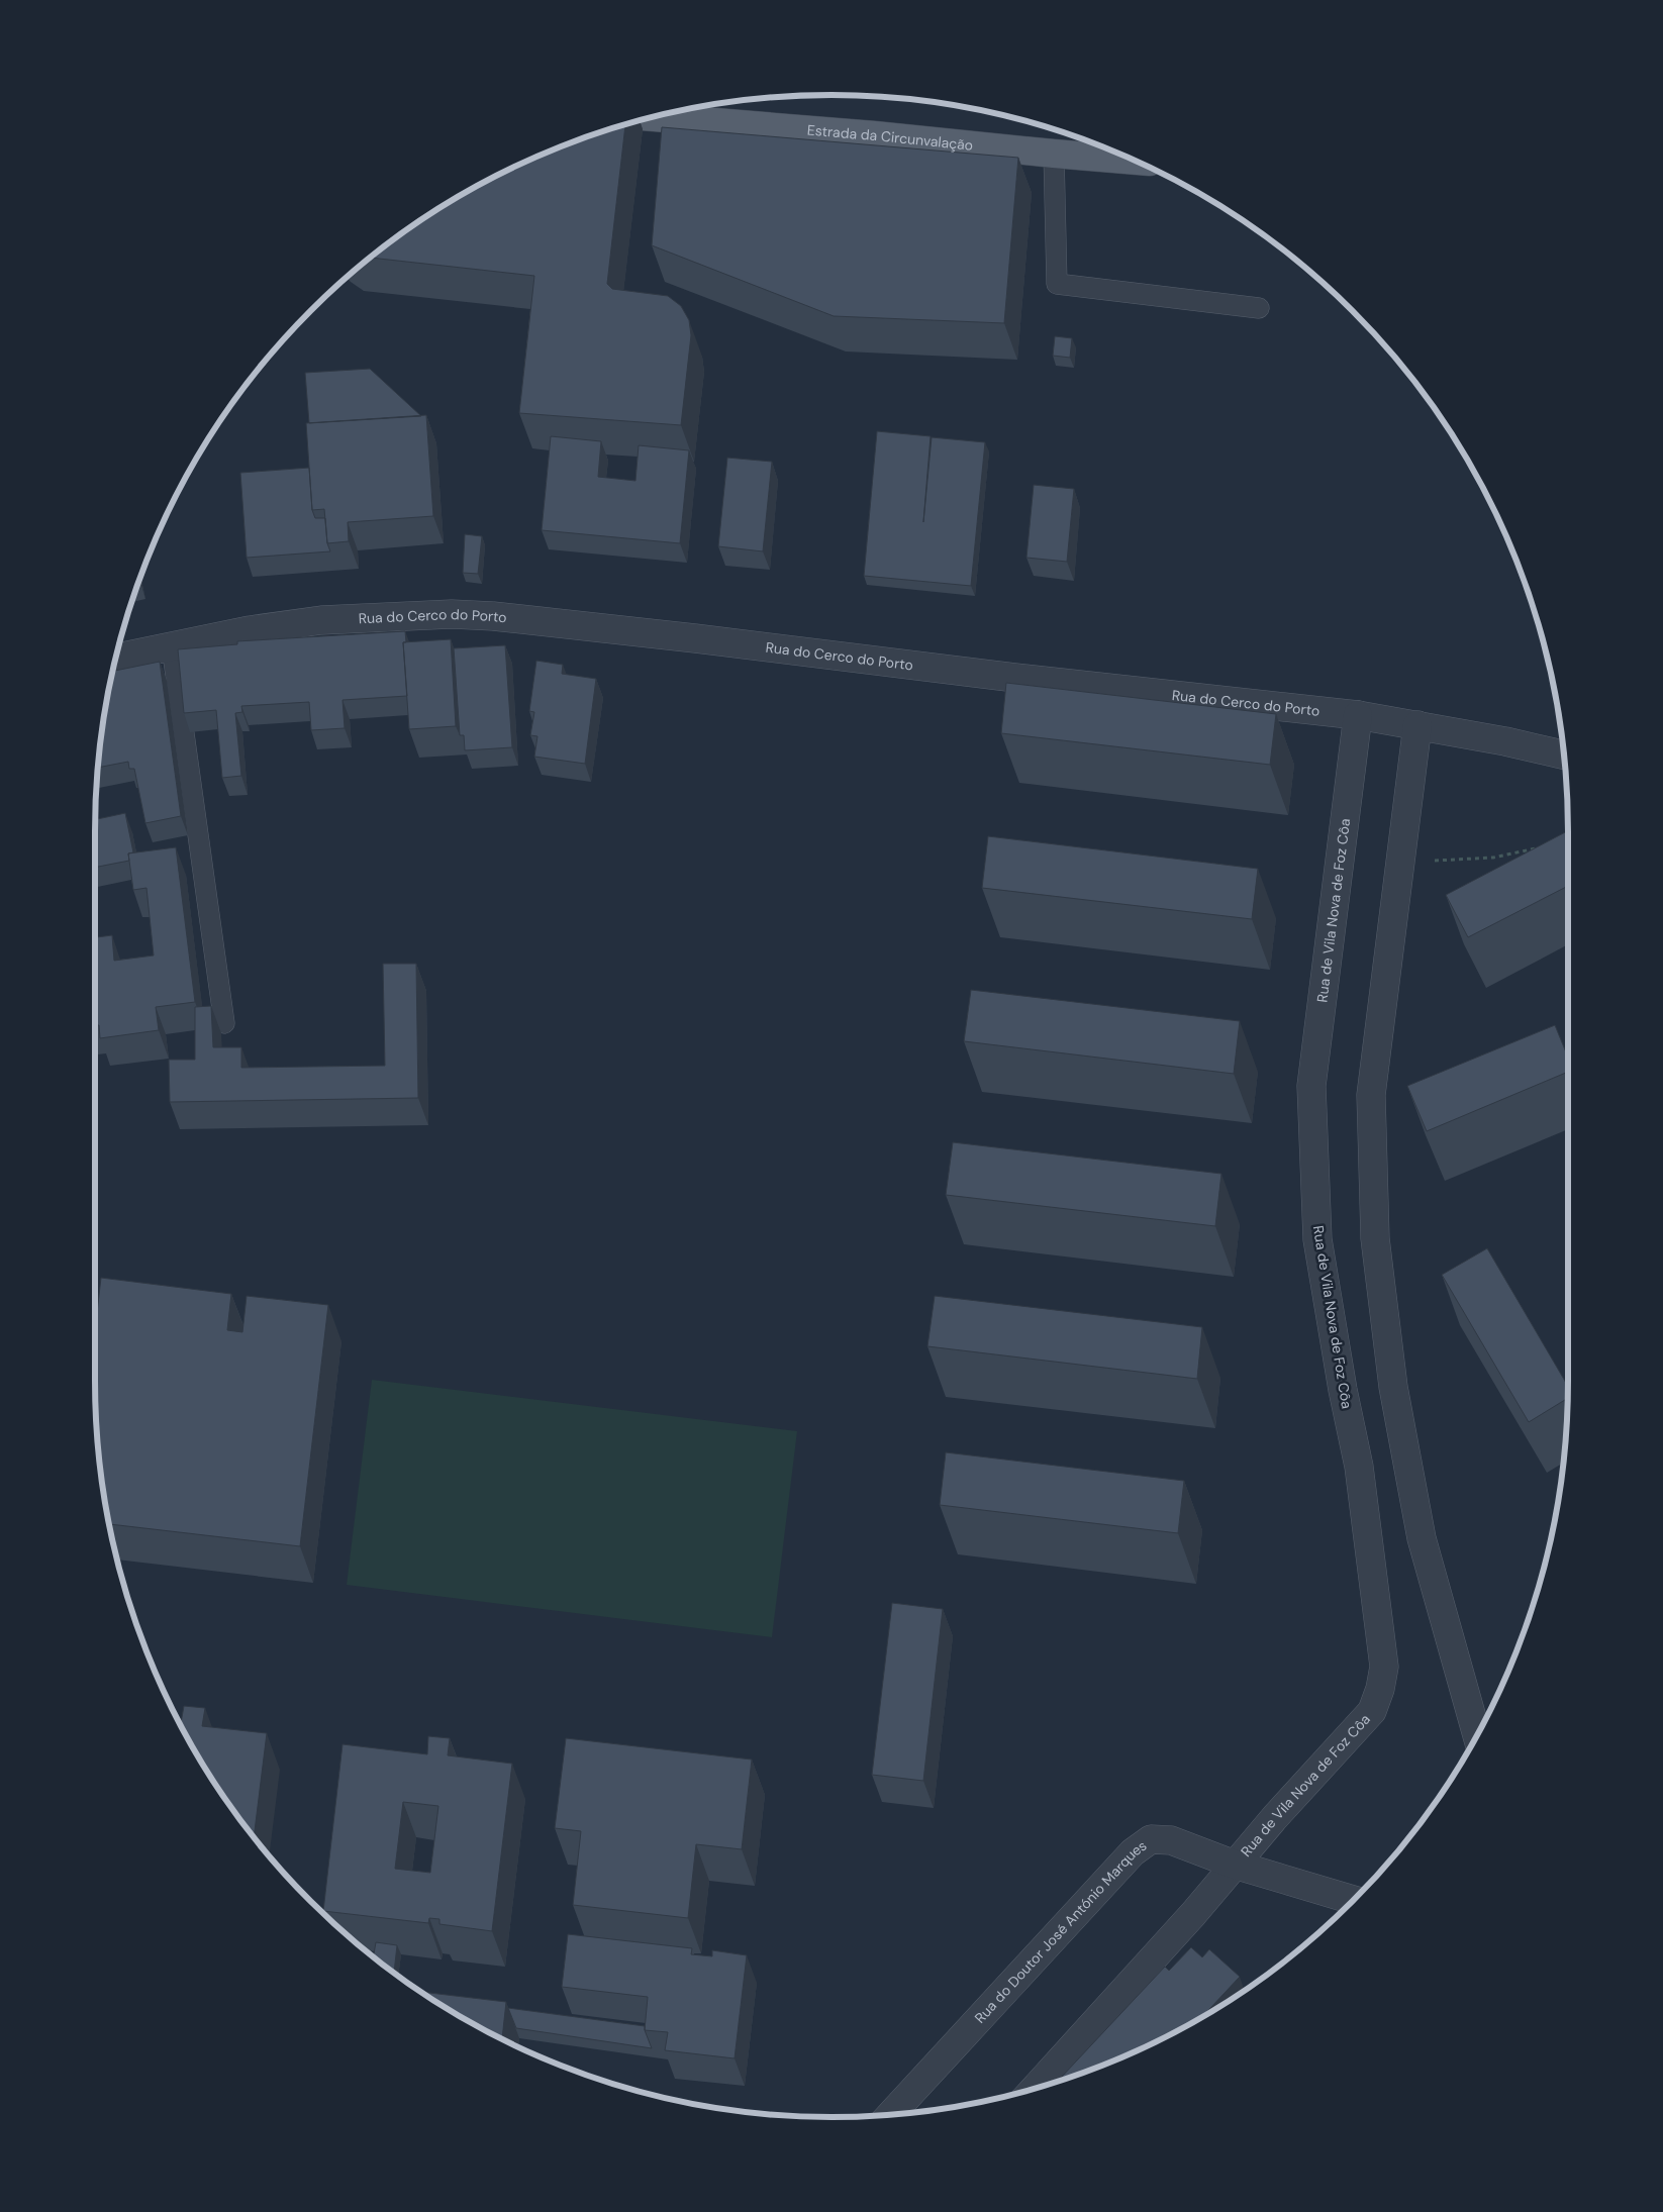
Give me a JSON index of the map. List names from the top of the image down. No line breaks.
{"streets":{"main road":["Estrada da Circunvalação"],"street":["Rua do Cerco do Porto","Rua de Vila Nova de Foz Côa","Rua do Doutor José António Marques"]},"crossings":[["Rua do Cerco do Porto","Rua de Vila Nova de Foz Côa"],["Rua de Vila Nova de Foz Côa","Rua do Doutor José António Marques"]]}
